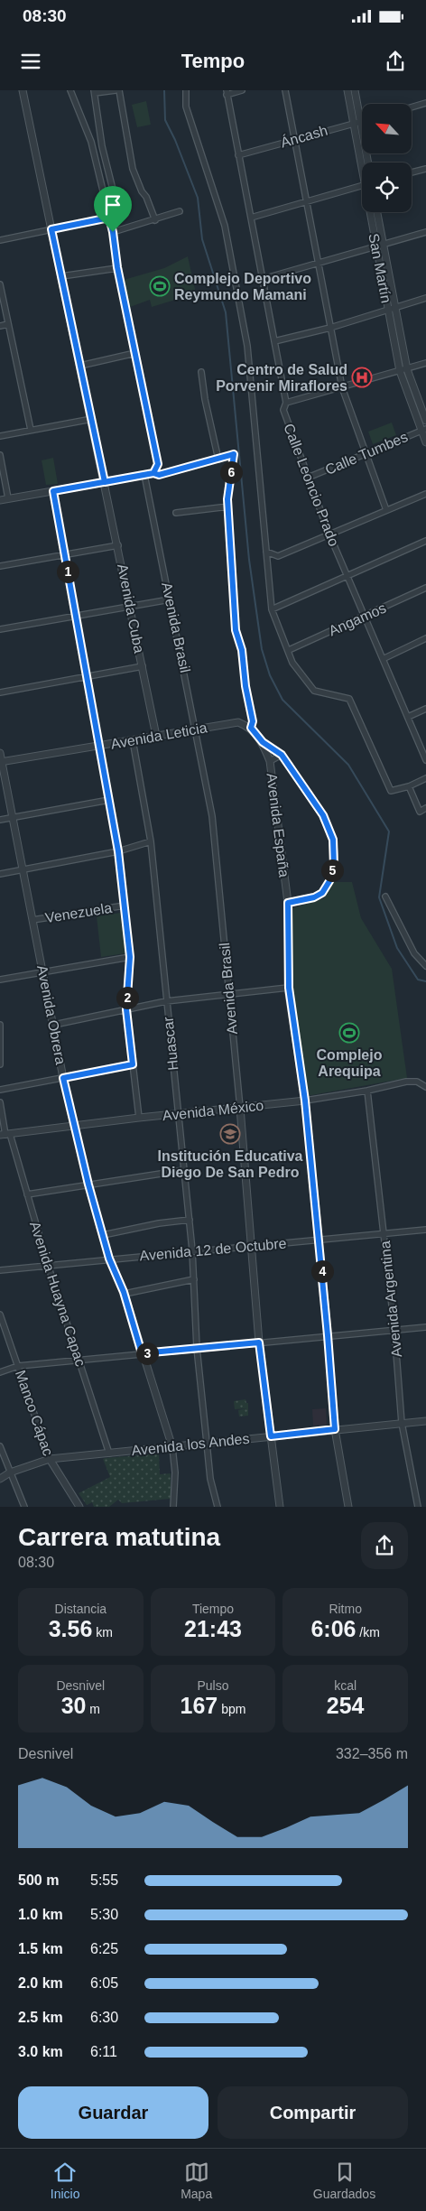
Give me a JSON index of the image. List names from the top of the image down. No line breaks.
{"streets":{"street":["Áncash","San Martín","Calle Tumbes","Calle Leoncio Prado","Avenida Cuba","Angamos","Avenida Brasil","Avenida Leticia","Avenida España","Venezuela","Avenida Obrera","Huascar","Avenida México","Avenida 12 de Octubre","Avenida Huayna Capac","Avenida Argentina","Manco Cápac","Avenida los Andes"]},"crossings":[["Áncash","San Martín"],["Áncash","Calle Leoncio Prado"],["San Martín","Calle Tumbes"],["Calle Tumbes","Calle Leoncio Prado"],["Calle Leoncio Prado","Angamos"],["Avenida Cuba","Avenida Leticia"],["Avenida Brasil","Avenida Leticia"],["Avenida Brasil","Avenida México"],["Avenida Brasil","Avenida 12 de Octubre"],["Avenida Brasil","Avenida los Andes"],["Avenida Leticia","Avenida España"],["Avenida Leticia","Avenida Obrera"],["Avenida Leticia","Huascar"],["Avenida España","Avenida México"],["Avenida España","Avenida 12 de Octubre"],["Avenida España","Avenida los Andes"],["Venezuela","Avenida Obrera"],["Avenida Obrera","Avenida México"],["Avenida Obrera","Avenida 12 de Octubre"],["Avenida Obrera","Avenida los Andes"],["Huascar","Avenida México"],["Huascar","Avenida 12 de Octubre"],["Huascar","Avenida los Andes"],["Avenida México","Avenida Huayna Capac"],["Avenida México","Avenida Argentina"],["Avenida 12 de Octubre","Avenida Huayna Capac"],["Avenida 12 de Octubre","Avenida Argentina"],["Avenida Huayna Capac","Avenida los Andes"],["Avenida Argentina","Avenida los Andes"],["Manco Cápac","Avenida los Andes"]],"places":{"sports":["Complejo Deportivo Reymundo Mamani","Complejo Arequipa"],"hospital":["Centro de Salud Porvenir Miraflores"],"school or university":["Institución Educativa Diego De San Pedro"]},"north":"top left","page":{"status":"08:30","header":"Tempo","pins":["6","1","5","2","4","3"],"heading":["Carrera matutina","08:30"],"stats":[["Distancia","3.56 km"],["Tiempo","21:43"],["Ritmo","6:06 /km"],["Desnivel","30 m"],["Pulso","167 bpm"],["kcal","254"]],"chart":["Desnivel","332–356 m"],"list":[{"name":"500 m","note":"5:55"},{"name":"1.0 km","note":"5:30"},{"name":"1.5 km","note":"6:25"},{"name":"2.0 km","note":"6:05"},{"name":"2.5 km","note":"6:30"},{"name":"3.0 km","note":"6:11"}],"buttons":["Guardar","Compartir"],"tabs":["Inicio","Mapa","Guardados"]}}
